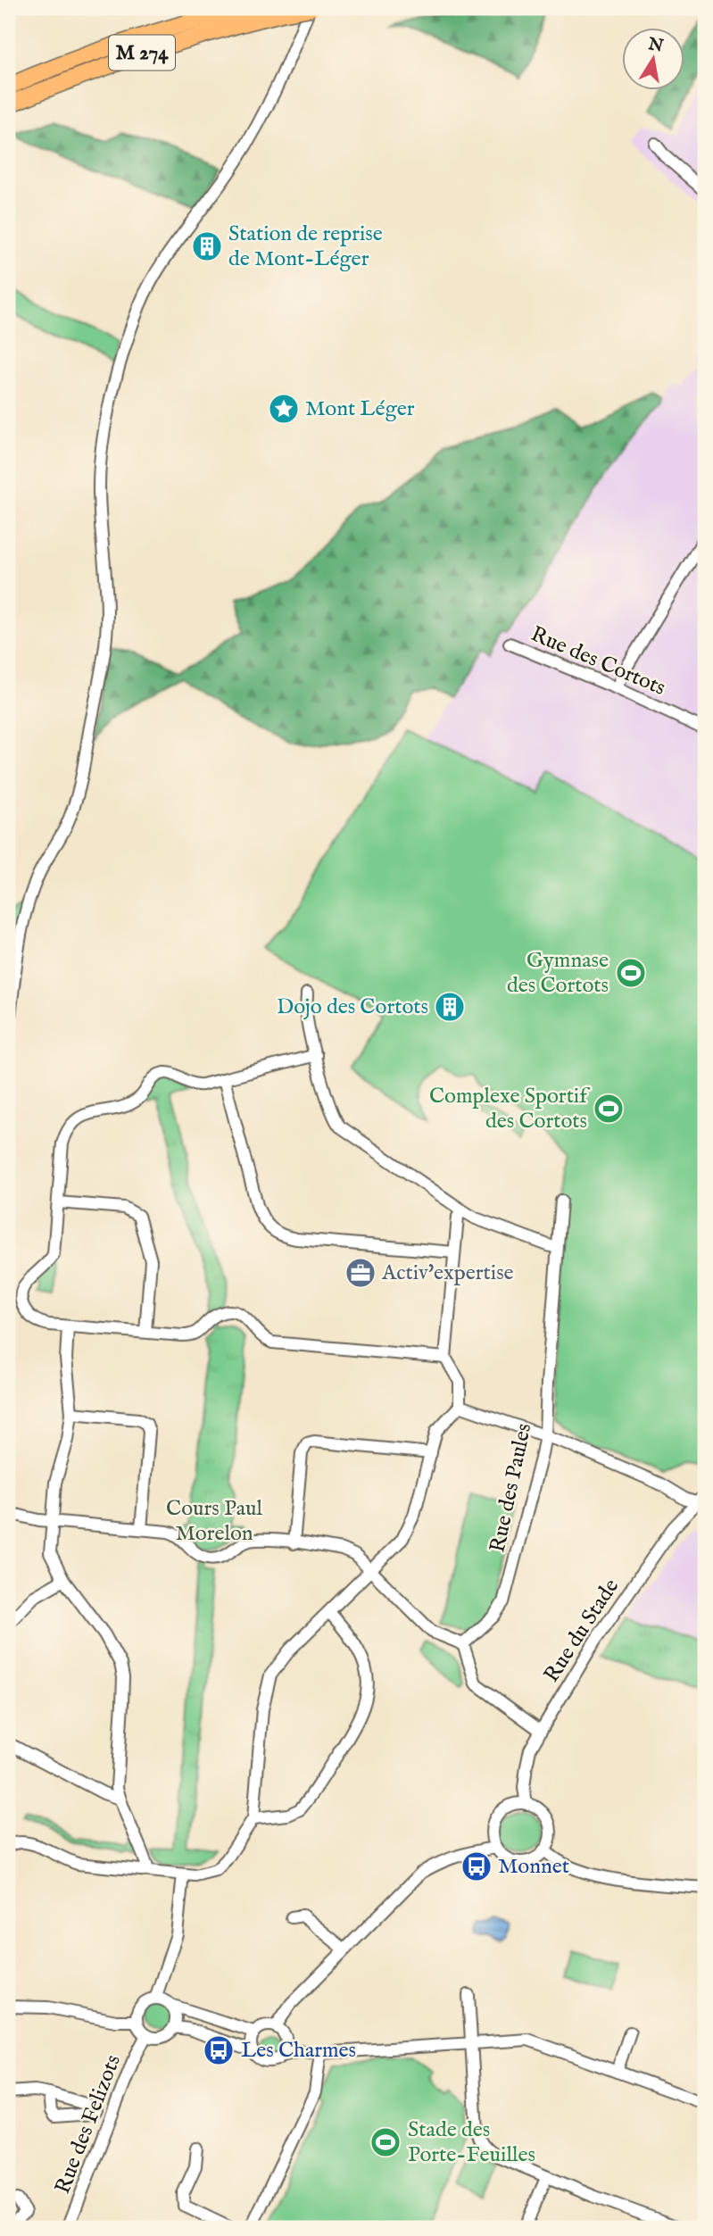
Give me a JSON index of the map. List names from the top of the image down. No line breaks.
{"streets":{"highway":["M 274"],"street":["Rue des Cortots","Rue des Paules","Rue du Stade","Rue des Felizots"]},"parks":["Cours Paul Morelon"],"places":{"building":["Station de reprise de Mont-Léger","Dojo des Cortots"],"place":["Mont Léger"],"sports":["Gymnase des Cortots","Complexe Sportif des Cortots","Stade des Porte-Feuilles"],"office":["Activ'expertise"],"bus stop":["Monnet","Les Charmes"]},"north":"top"}
